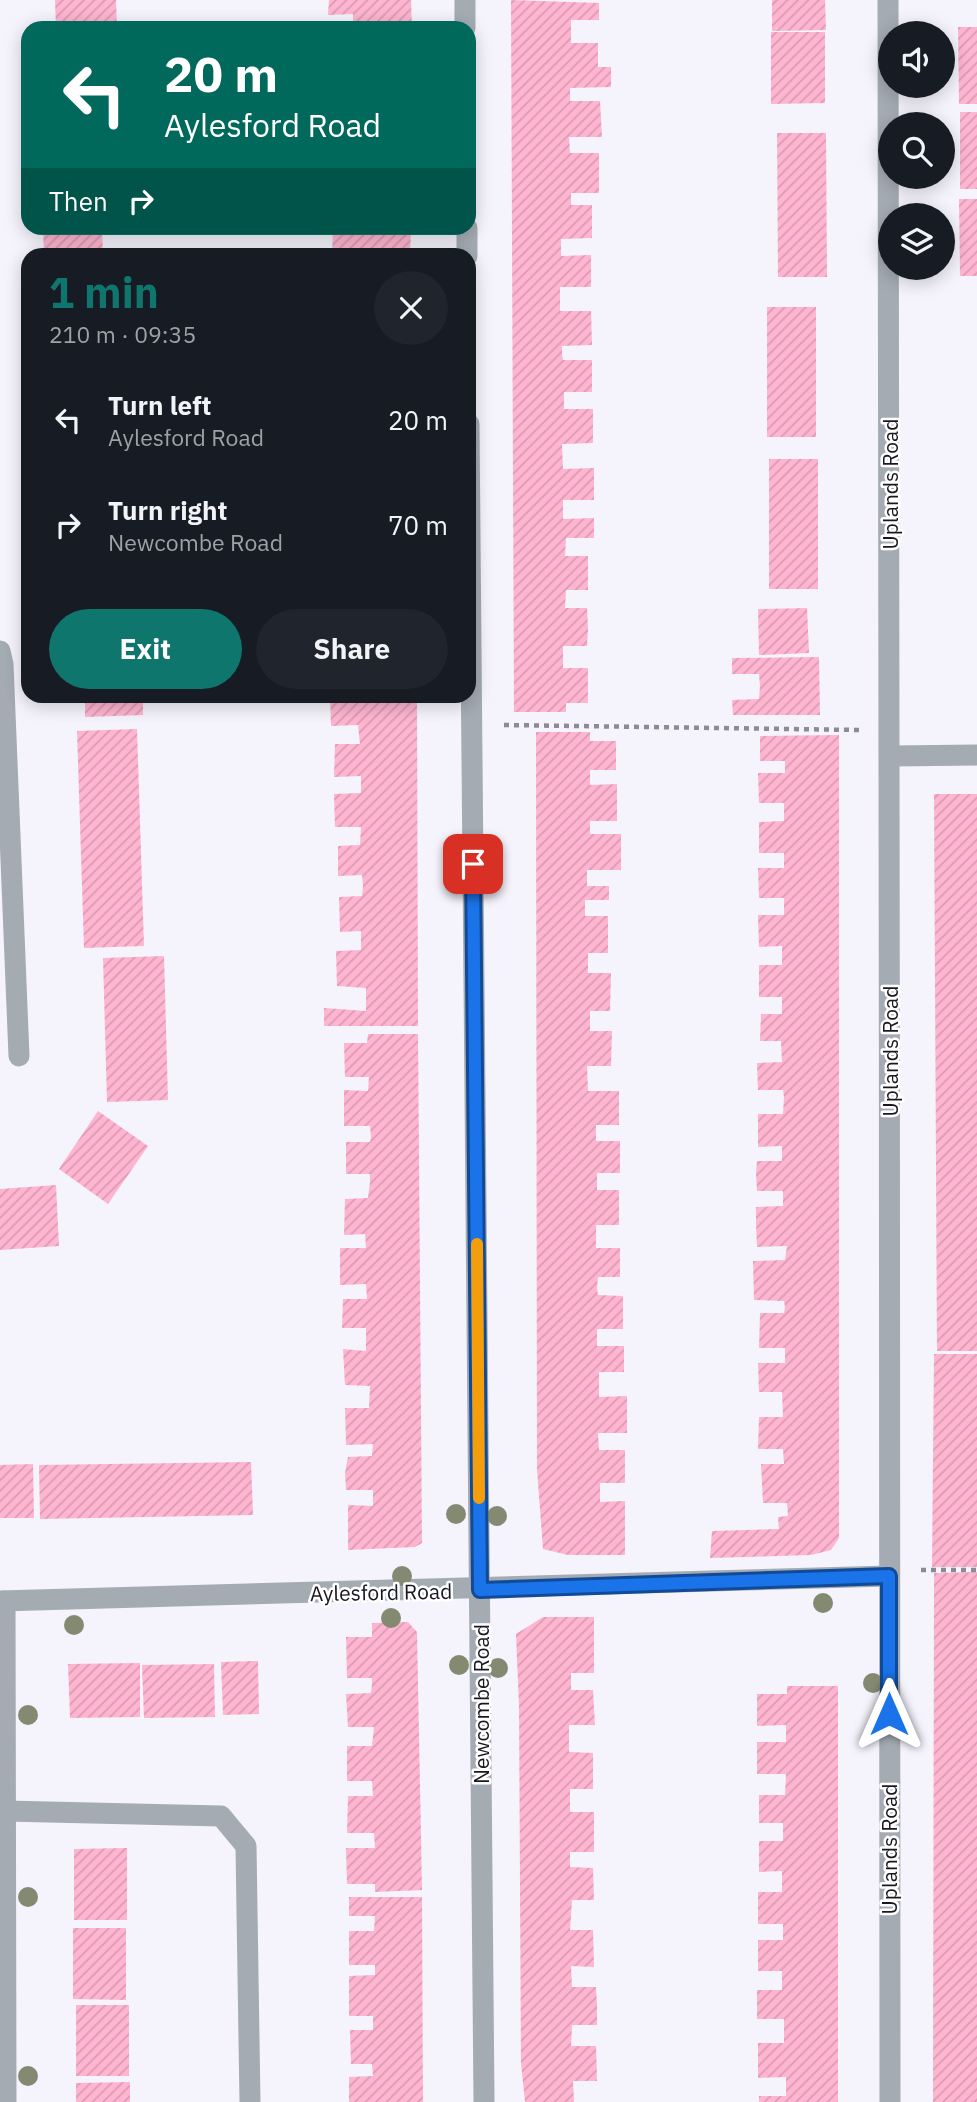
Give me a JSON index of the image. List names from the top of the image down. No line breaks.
{"streets":{"street":["Uplands Road","Aylesford Road","Newcombe Road"]},"crossings":[["Uplands Road","Aylesford Road"],["Aylesford Road","Newcombe Road"]],"page":{"turn":["20 m","Aylesford Road"],"then":"Then","heading":["1 min","210 m · 09:35"],"list":[{"name":"Turn left","note":"Aylesford Road","value":"20 m"},{"name":"Turn right","note":"Newcombe Road","value":"70 m"}],"buttons":["Exit","Share"]}}
